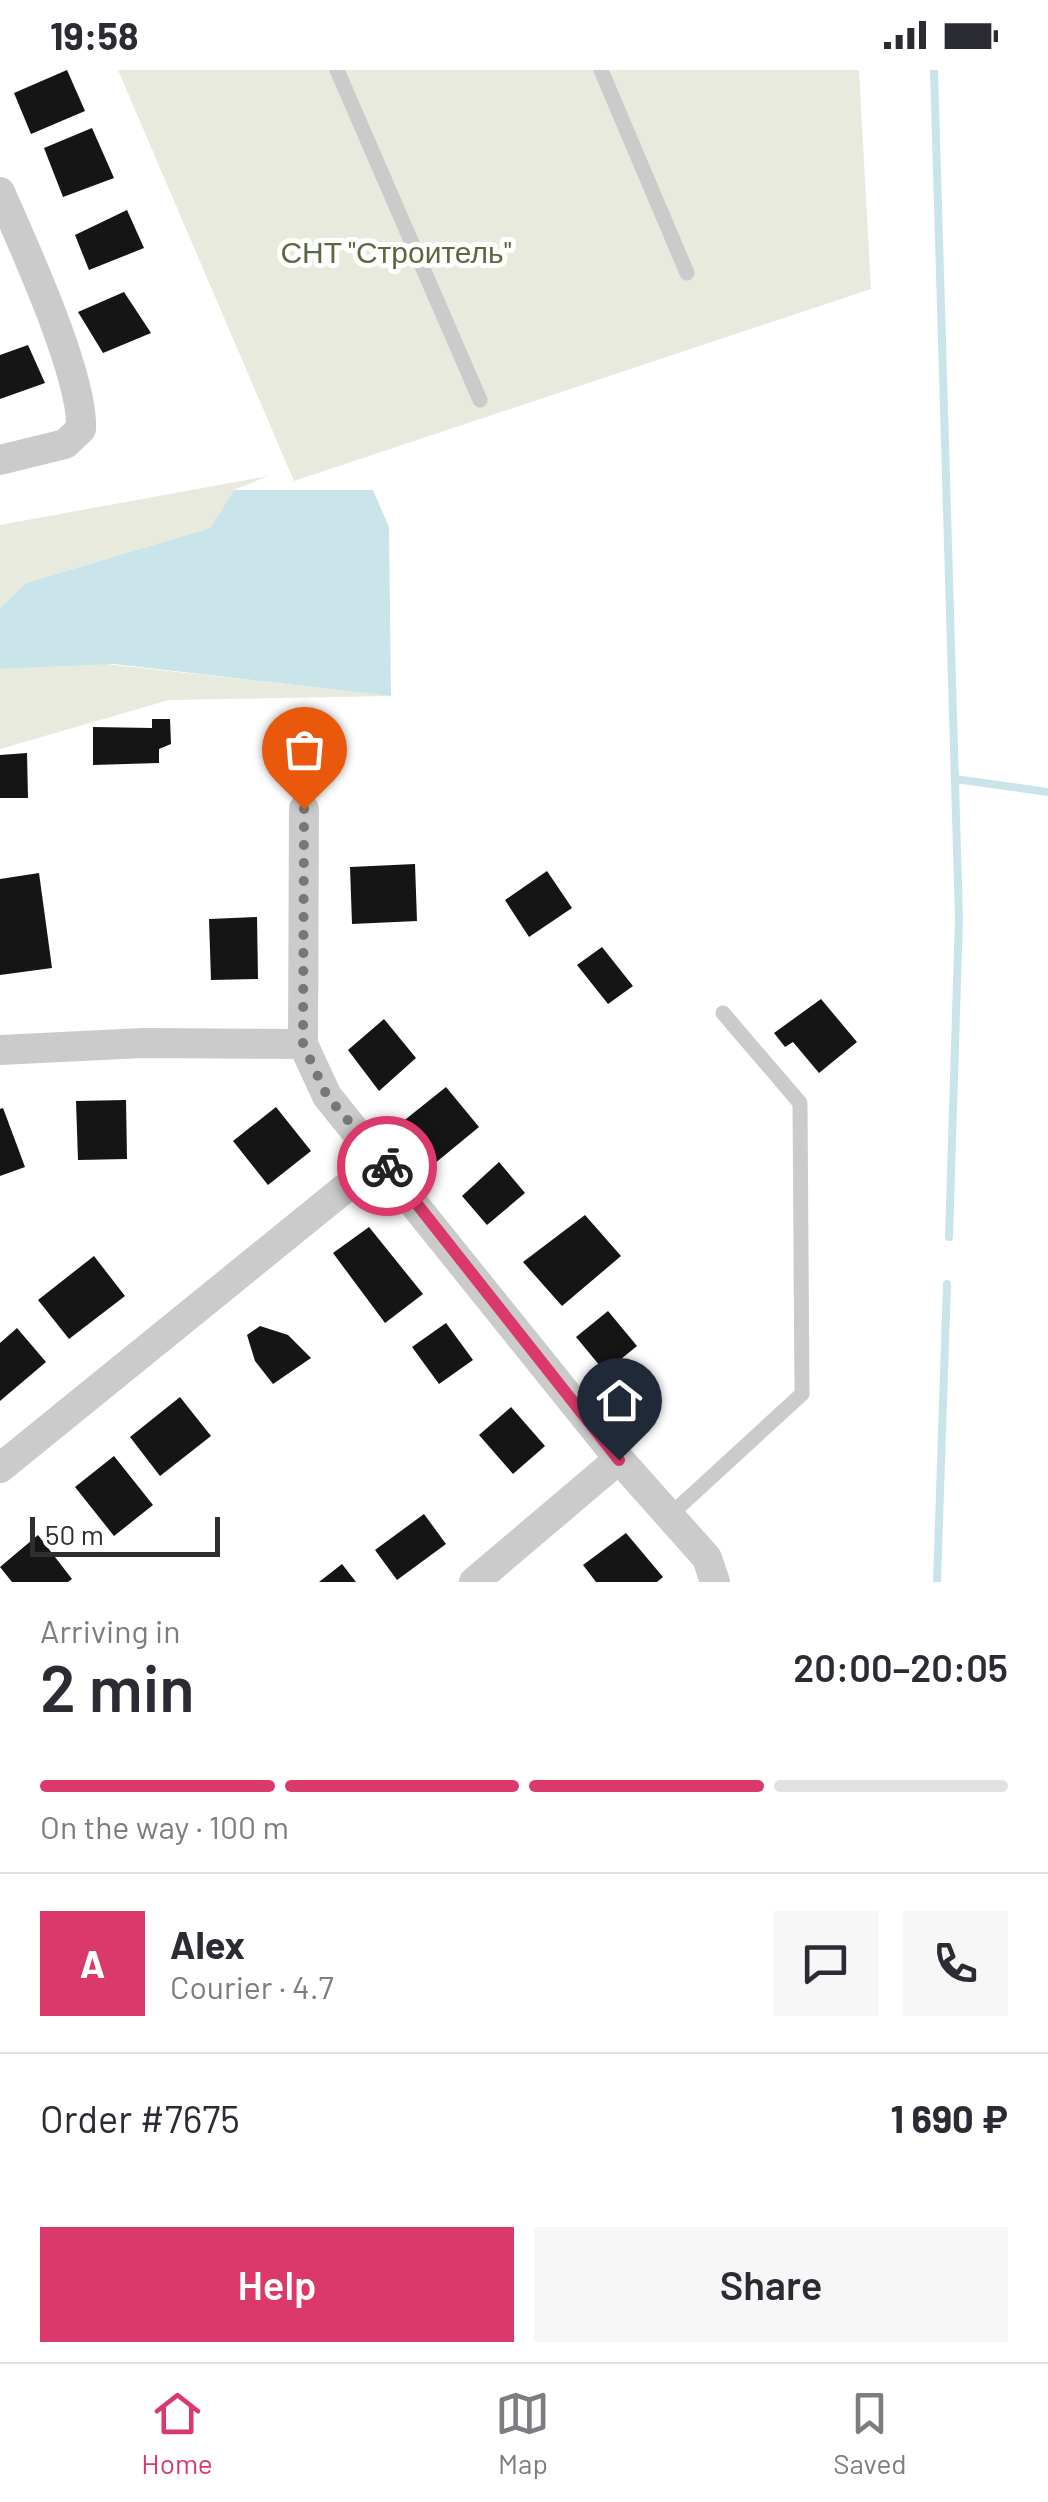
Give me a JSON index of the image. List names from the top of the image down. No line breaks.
{"parks":["СНТ \"Строитель\""],"scale_bar":"50 m","page":{"status":"19:58","scale":"50 m","heading":["2 min","Arriving in","20:00–20:05"],"panel":["Alex","Courier · 4.7","Order #7675","1 690 ₽"],"bar":"On the way · 100 m","round":"A","buttons":["Help","Share"],"tabs":["Home","Map","Saved"]}}
